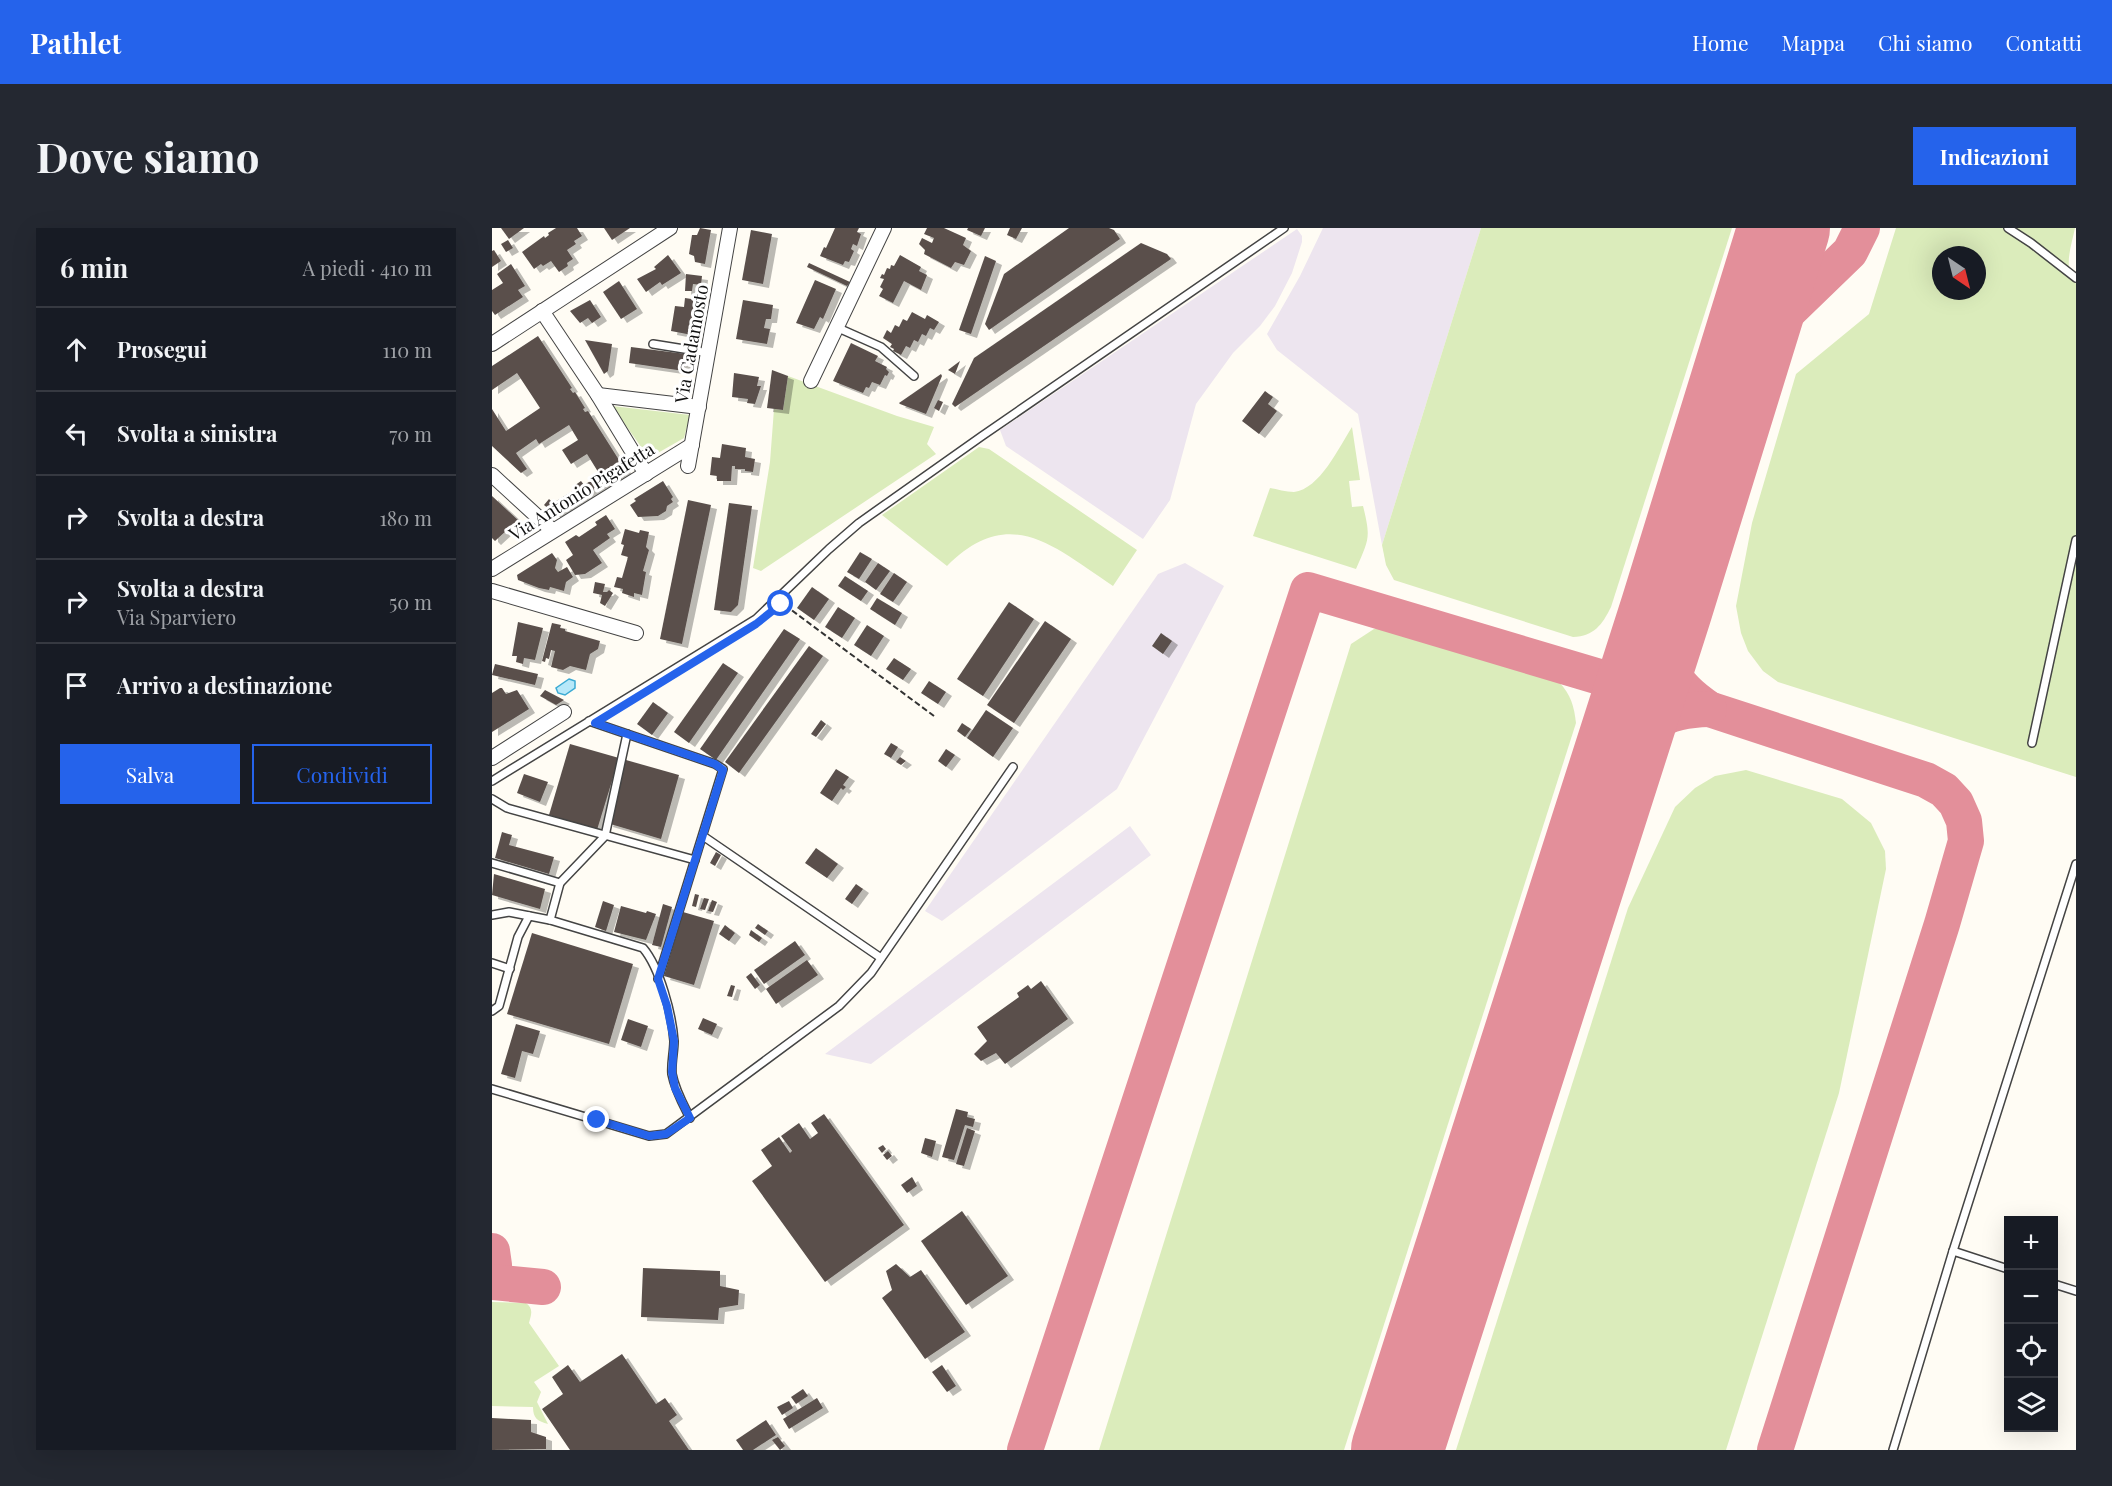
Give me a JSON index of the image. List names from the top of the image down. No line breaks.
{"streets":{"street":["Via Cadamosto","Via Antonio Pigafetta"]},"crossings":[["Via Cadamosto","Via Antonio Pigafetta"]],"north":"bottom right","page":{"header":"Pathlet","nav":["Home","Mappa","Chi siamo","Contatti"],"buttons":["Indicazioni",["Salva","Condividi"]],"title":"Dove siamo","heading":["6 min","A piedi · 410 m"],"list":[["Prosegui","110 m"],["Svolta a sinistra","70 m"],["Svolta a destra","180 m"],["Svolta a destra","Via Sparviero","50 m"],"Arrivo a destinazione"],"map_buttons":["+","−"]}}
